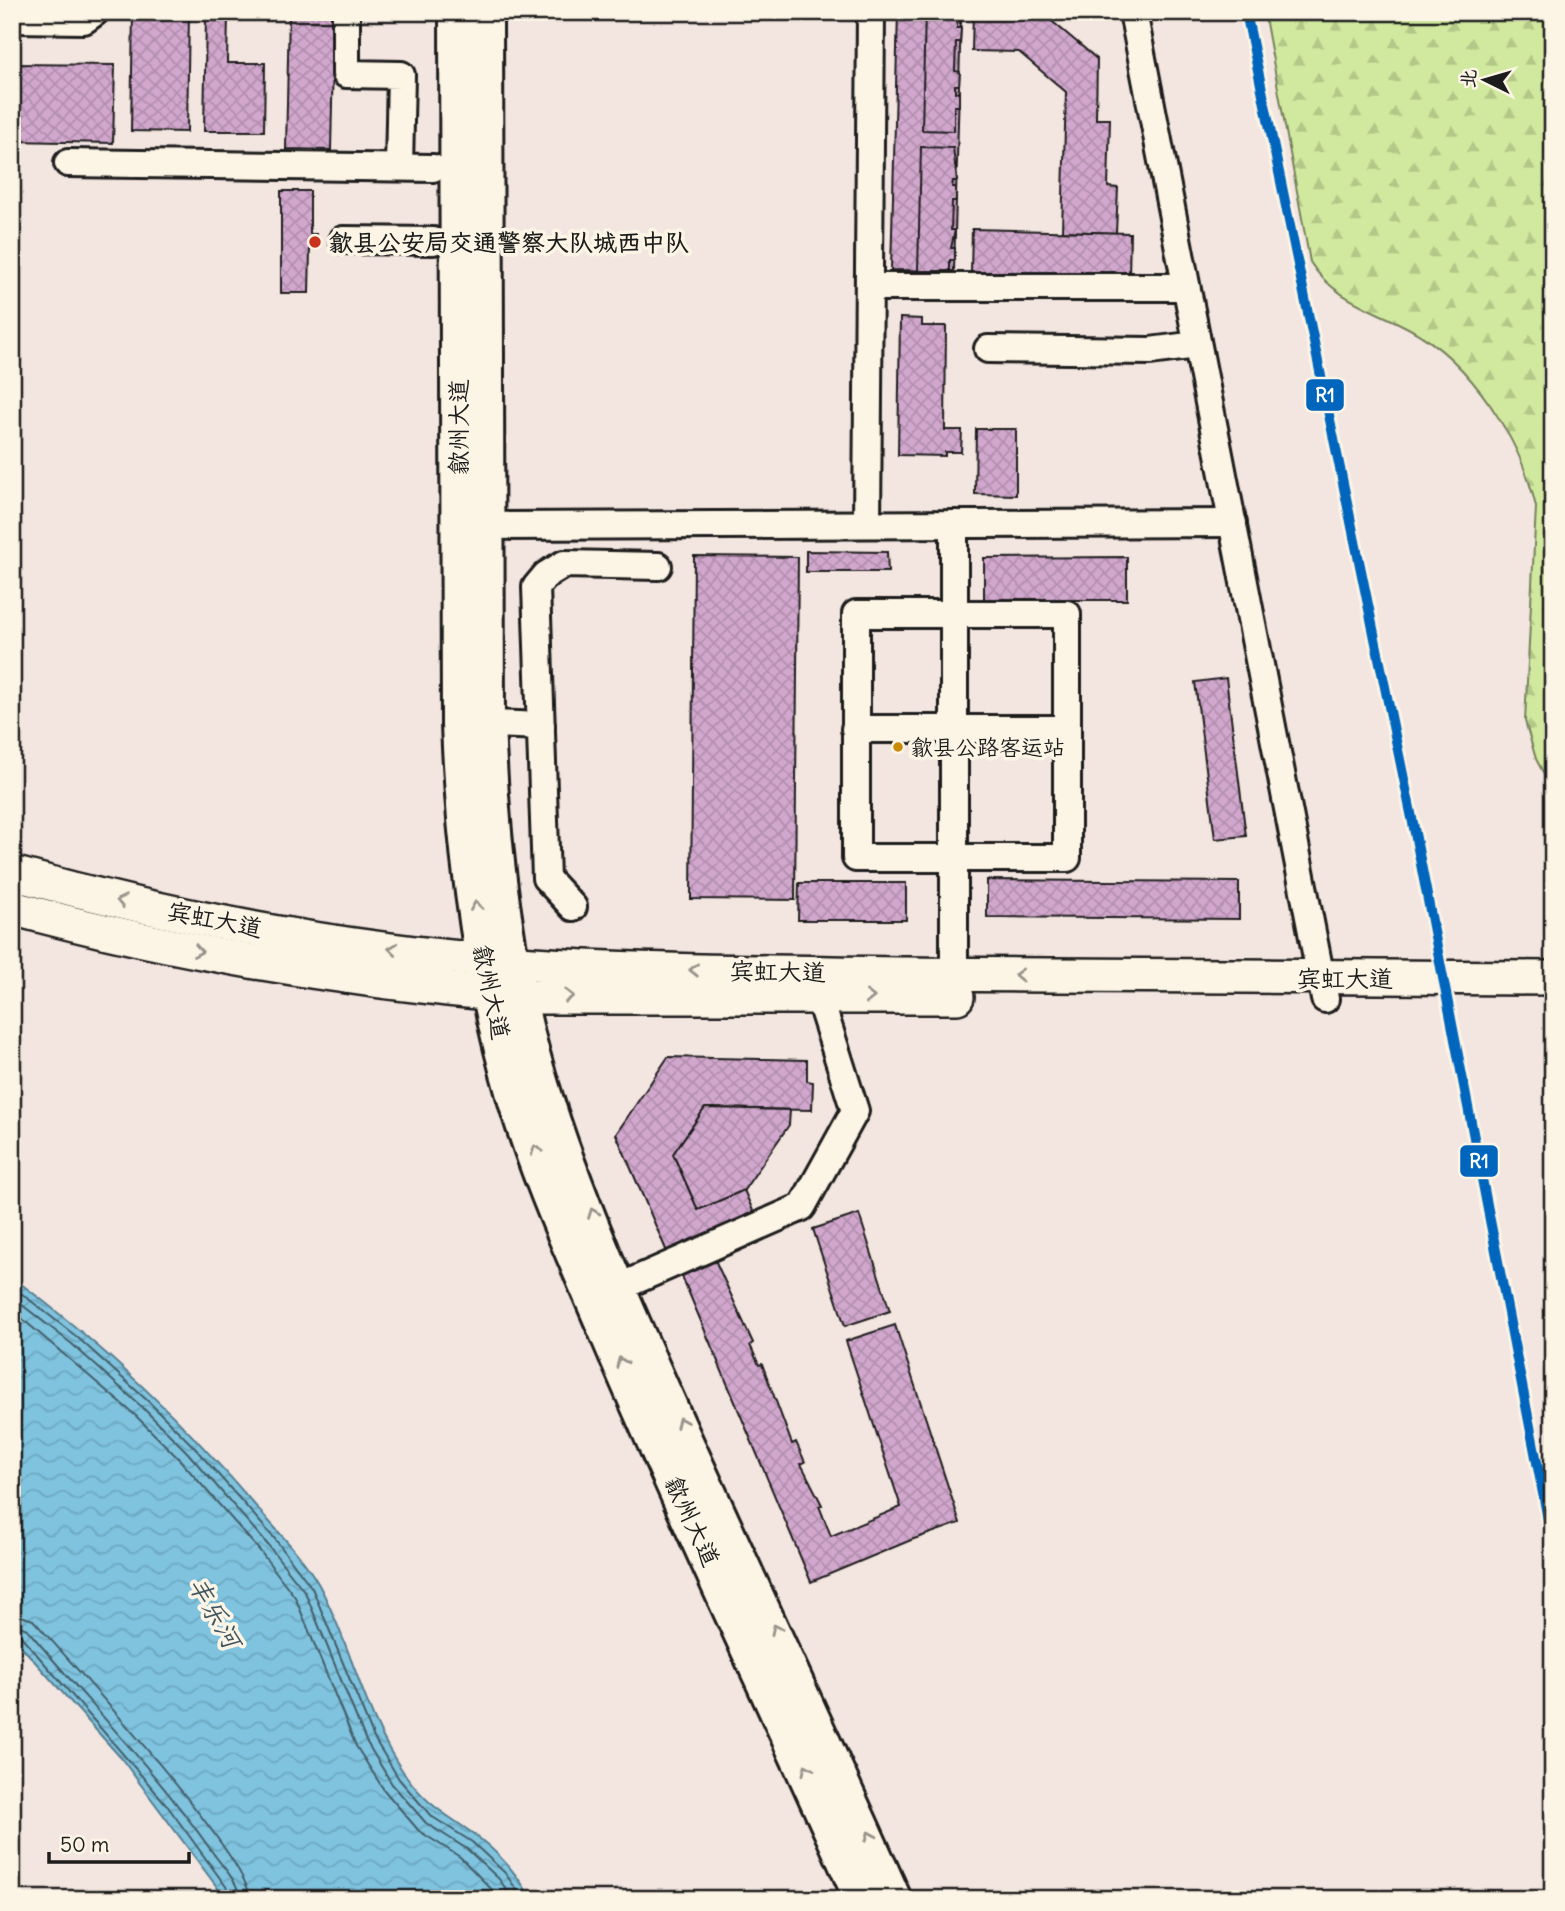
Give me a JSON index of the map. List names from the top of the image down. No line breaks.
{"streets":{"highway":["歙州大道"],"main road":["宾虹大道"]},"crossings":[["歙州大道","宾虹大道"]],"water":["丰乐河"],"places":["歙县公安局交通警察大队城西中队","歙县公路客运站"],"lines":["transit line R1"],"scale_bar":"50 m","north":"left"}
